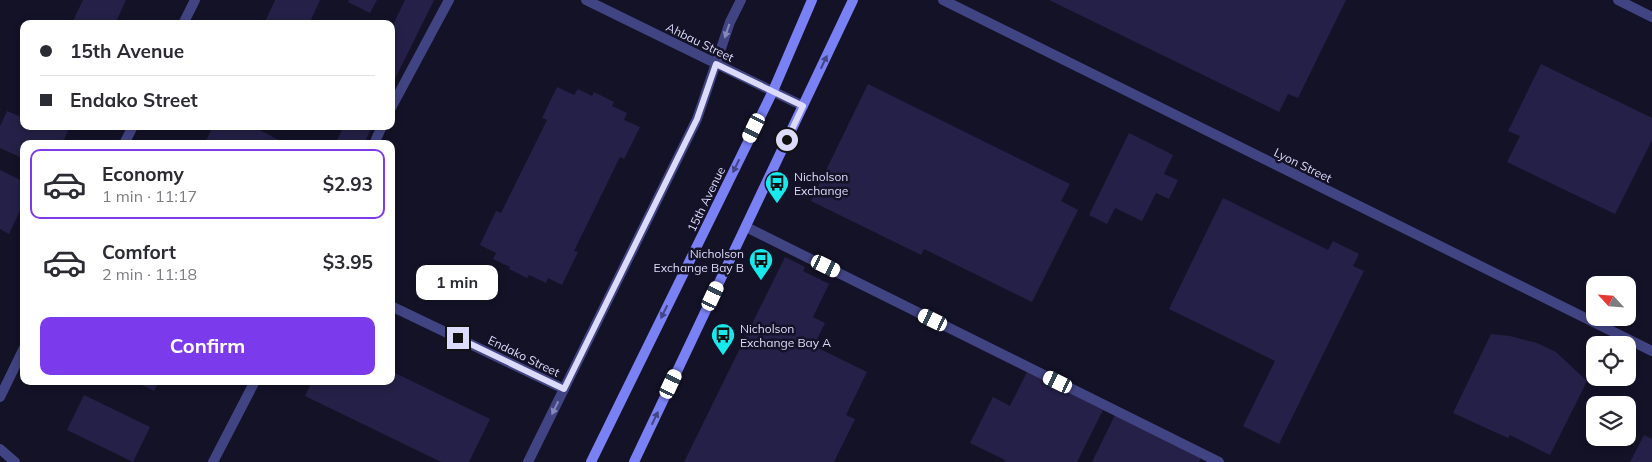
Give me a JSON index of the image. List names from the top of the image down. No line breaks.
{"streets":{"main road":["15th Avenue"],"street":["Ahbau Street","Lyon Street","Endako Street"]},"crossings":[["Ahbau Street","15th Avenue"]],"places":{"bus stop":["Nicholson Exchange","Nicholson Exchange Bay B","Nicholson Exchange Bay A"]},"north":"top left","page":{"banner":["15th Avenue","Endako Street"],"list":[{"name":"Economy","note":"1 min · 11:17","value":"$2.93"},{"name":"Comfort","note":"2 min · 11:18","value":"$3.95"}],"bubble":"1 min","buttons":"Confirm"}}
